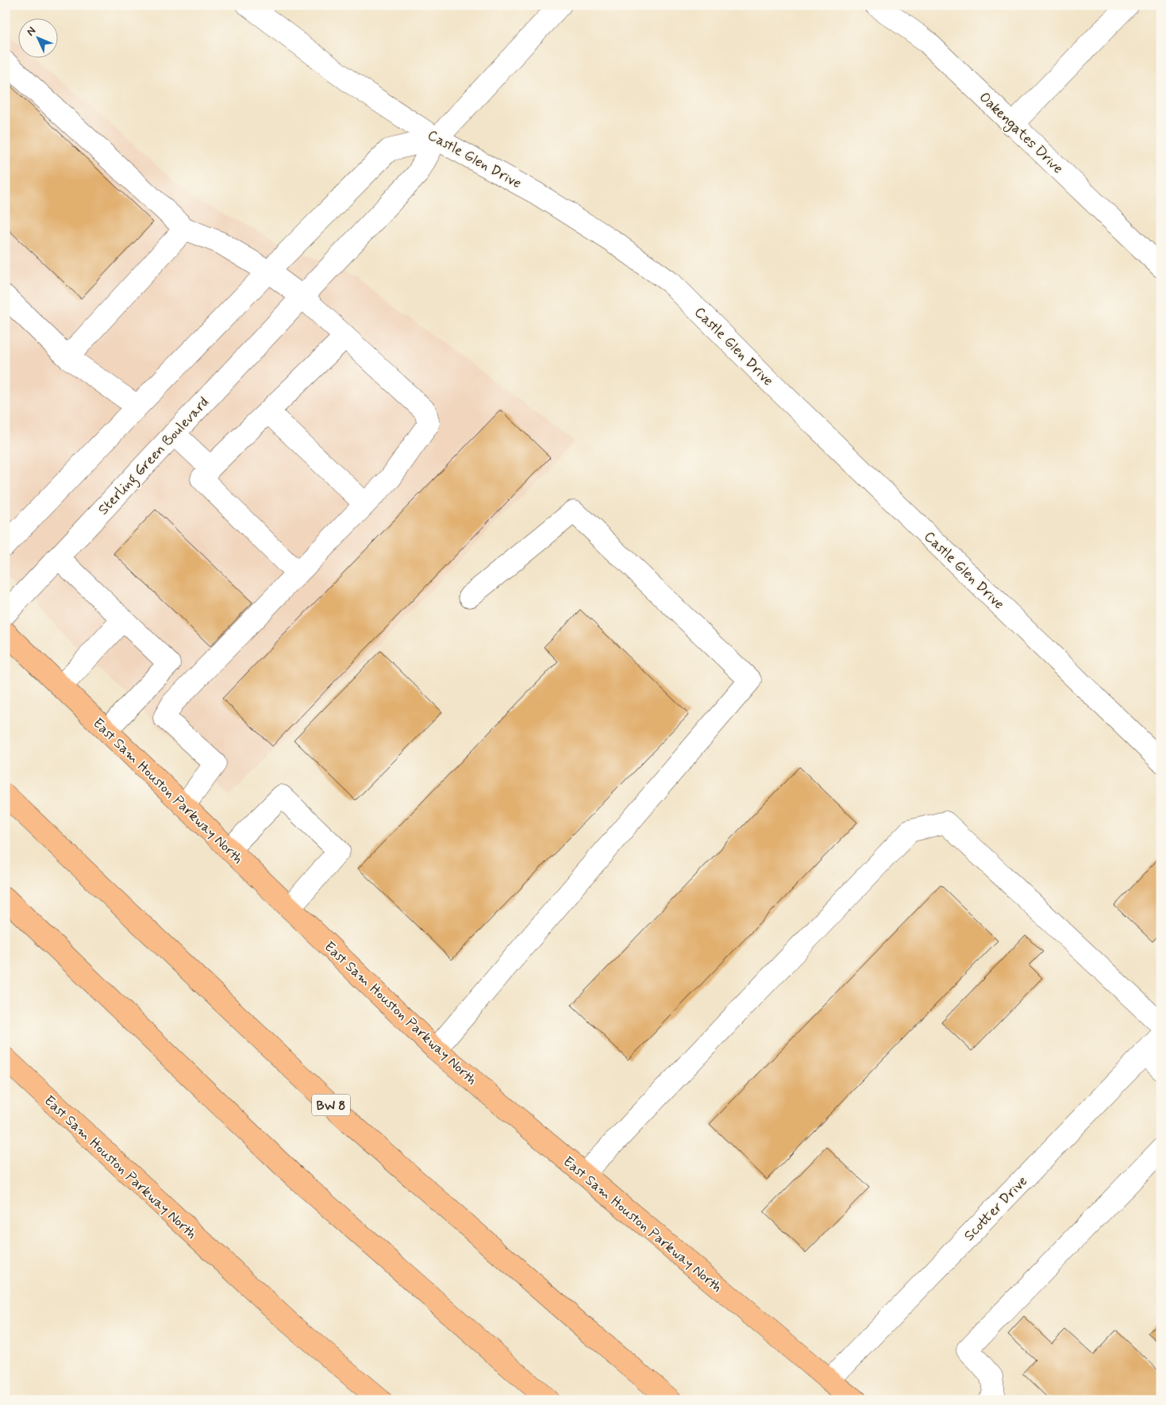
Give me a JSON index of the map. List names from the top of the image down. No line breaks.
{"streets":{"main road":["East Sam Houston Parkway North","BW 8"],"street":["Oakengates Drive","Castle Glen Drive","Sterling Green Boulevard","Scotter Drive"]},"crossings":[["Castle Glen Drive","Sterling Green Boulevard"],["East Sam Houston Parkway North","Scotter Drive"]],"north":"top left"}
